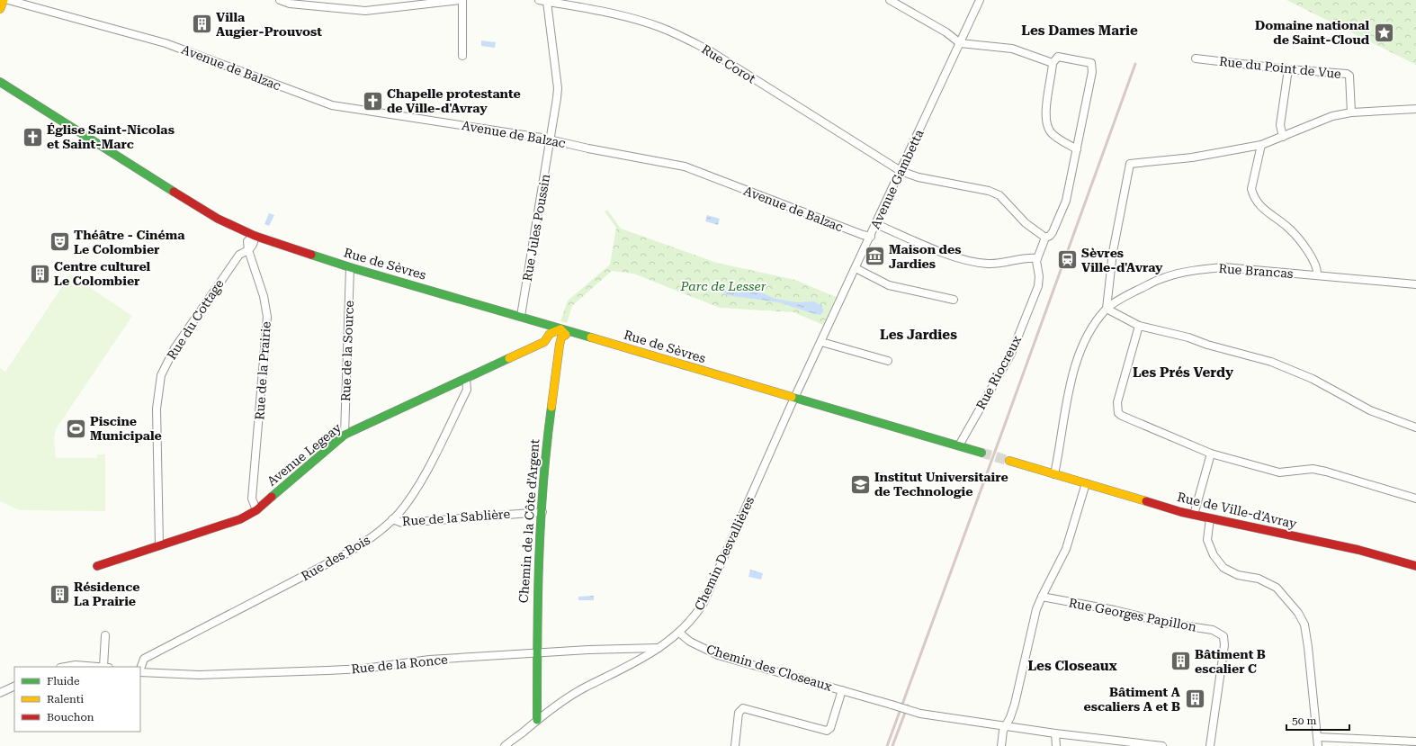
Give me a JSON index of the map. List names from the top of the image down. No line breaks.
{"streets":{"main road":["Rue de Sèvres","Avenue Legeay","Rue de Ville-d'Avray","Chemin de la Côte d'Argent"],"street":["Rue Corot","Avenue de Balzac","Rue du Point de Vue","Avenue Gambetta","Rue Jules Poussin","Rue Brancas","Rue du Cottage","Rue de la Source","Rue de la Prairie","Rue Riocreux","Rue de la Sablière","Chemin Desvallières","Rue des Bois","Rue Georges Papillon","Rue de la Ronce","Chemin des Closeaux"]},"crossings":[["Rue Corot","Avenue Gambetta"],["Rue Corot","Rue Jules Poussin"],["Avenue de Balzac","Avenue Gambetta"],["Avenue de Balzac","Rue Jules Poussin"],["Avenue Gambetta","Rue de Sèvres"],["Avenue Gambetta","Chemin Desvallières"],["Rue Jules Poussin","Rue de Sèvres"],["Rue de Sèvres","Rue du Cottage"],["Rue de Sèvres","Rue de la Source"],["Rue de Sèvres","Rue Riocreux"],["Rue de Sèvres","Avenue Legeay"],["Rue de Sèvres","Chemin de la Côte d'Argent"],["Rue de Sèvres","Chemin Desvallières"],["Rue Brancas","Rue de Ville-d'Avray"],["Rue du Cottage","Rue de la Prairie"],["Rue du Cottage","Avenue Legeay"],["Rue de la Source","Avenue Legeay"],["Rue de la Prairie","Avenue Legeay"],["Avenue Legeay","Chemin de la Côte d'Argent"],["Avenue Legeay","Rue des Bois"],["Rue de la Sablière","Chemin de la Côte d'Argent"],["Rue de la Sablière","Rue des Bois"],["Chemin de la Côte d'Argent","Chemin Desvallières"],["Chemin de la Côte d'Argent","Rue de la Ronce"],["Chemin Desvallières","Rue de la Ronce"],["Chemin Desvallières","Chemin des Closeaux"]],"districts":["Les Dames Marie","Les Jardies","Les Prés Verdy","Les Closeaux"],"parks":["Parc de Lesser"],"places":{"building":["Villa Augier-Prouvost","Centre culturel Le Colombier","Résidence La Prairie","Bâtiment B escalier C","Bâtiment A escaliers A et B"],"place":["Domaine national de Saint-Cloud"],"church":["Chapelle protestante de Ville-d'Avray","Église Saint-Nicolas et Saint-Marc"],"theatre":["Théâtre - Cinéma Le Colombier"],"museum":["Maison des Jardies"],"station":["Sèvres Ville-d'Avray"],"sports":["Piscine Municipale"],"school or university":["Institut Universitaire de Technologie"]},"legend":["Fluide","Ralenti","Bouchon"],"scale_bar":"50 m"}
